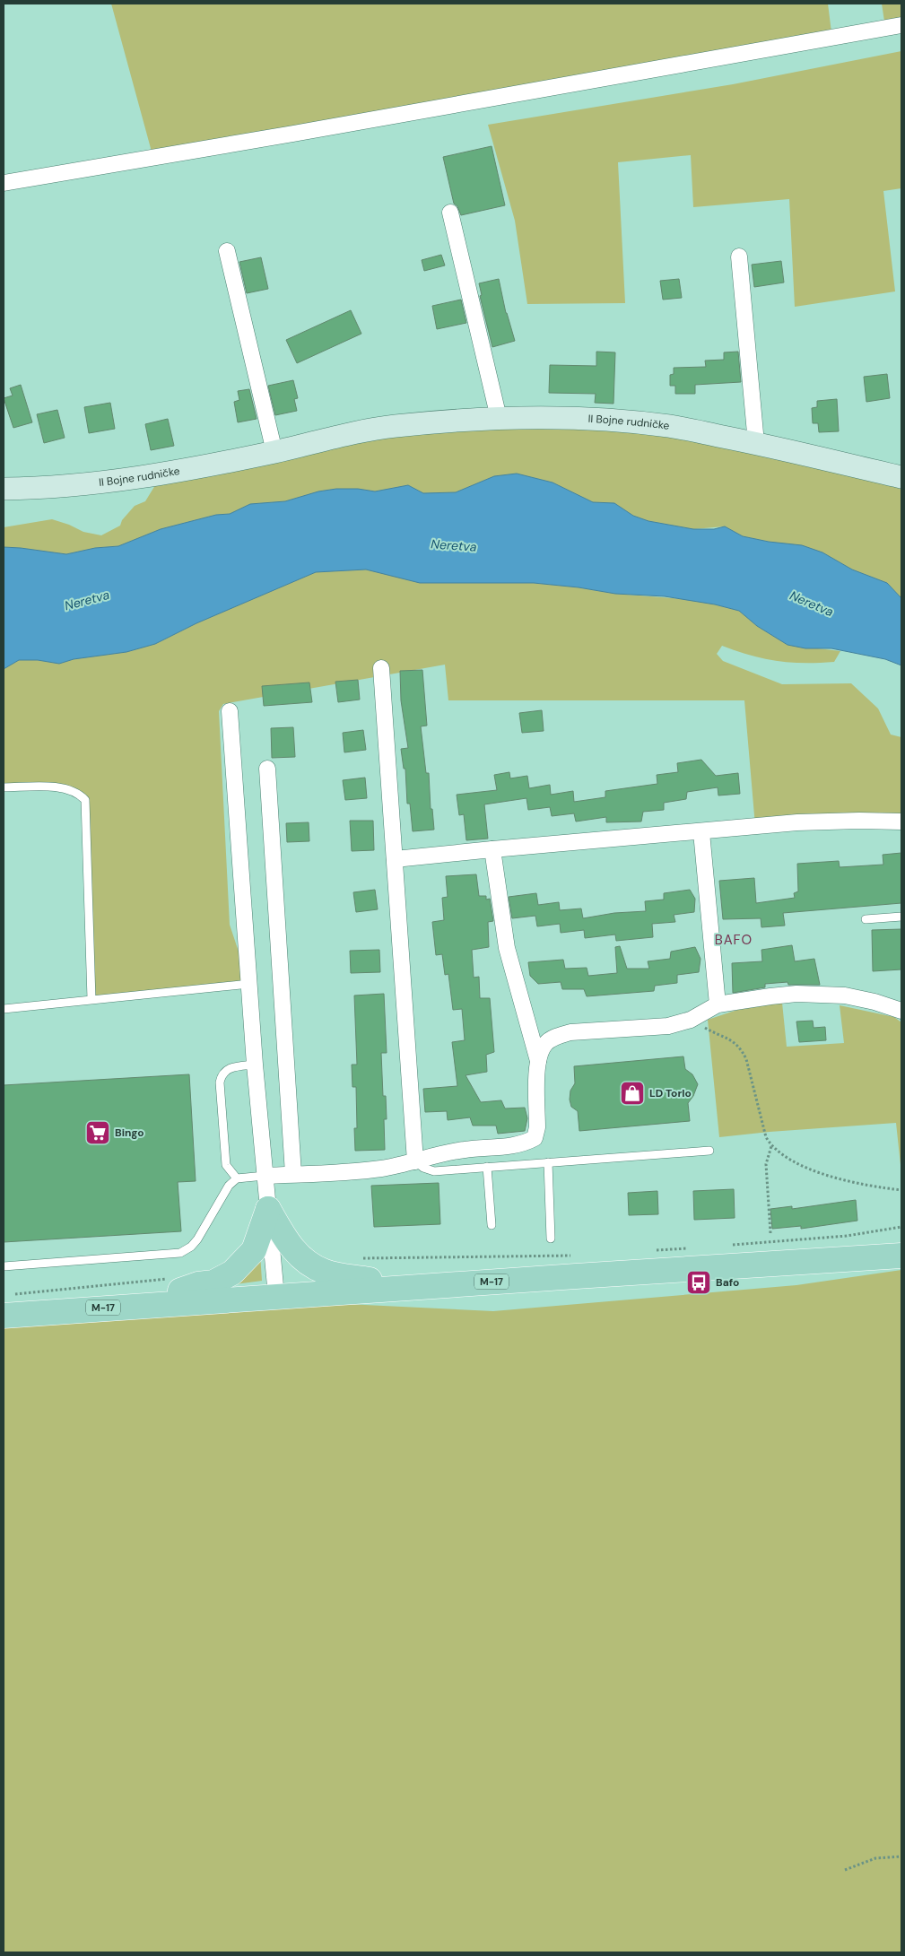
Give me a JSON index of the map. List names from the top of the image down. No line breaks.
{"streets":{"main road":["M-17"],"street":["II Bojne rudničke"]},"districts":["BAFO"],"water":["Neretva"],"places":{"shop":["LD Torlo"],"supermarket":["Bingo"],"bus stop":["Bafo"]}}
